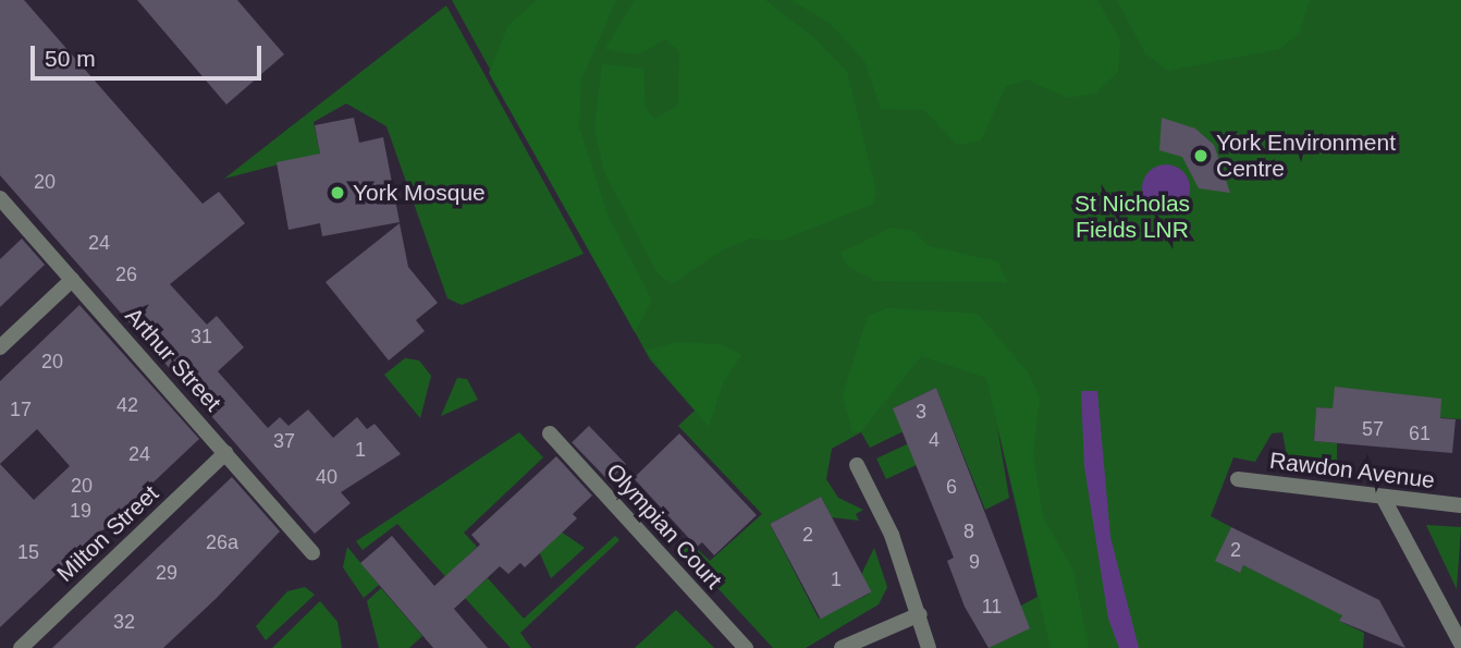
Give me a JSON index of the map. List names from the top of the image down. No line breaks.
{"streets":{"street":["Arthur Street","Rawdon Avenue","Olympian Court","Milton Street"]},"crossings":[["Arthur Street","Milton Street"]],"parks":["St Nicholas Fields LNR"],"places":["York Environment Centre","York Mosque"],"house_numbers":["20","24","26","31","20","42","17","3","57","61","4","37","1","24","40","20","6","19","8","2","26a","2","15","9","29","1","11","32"],"scale_bar":"50 m"}
